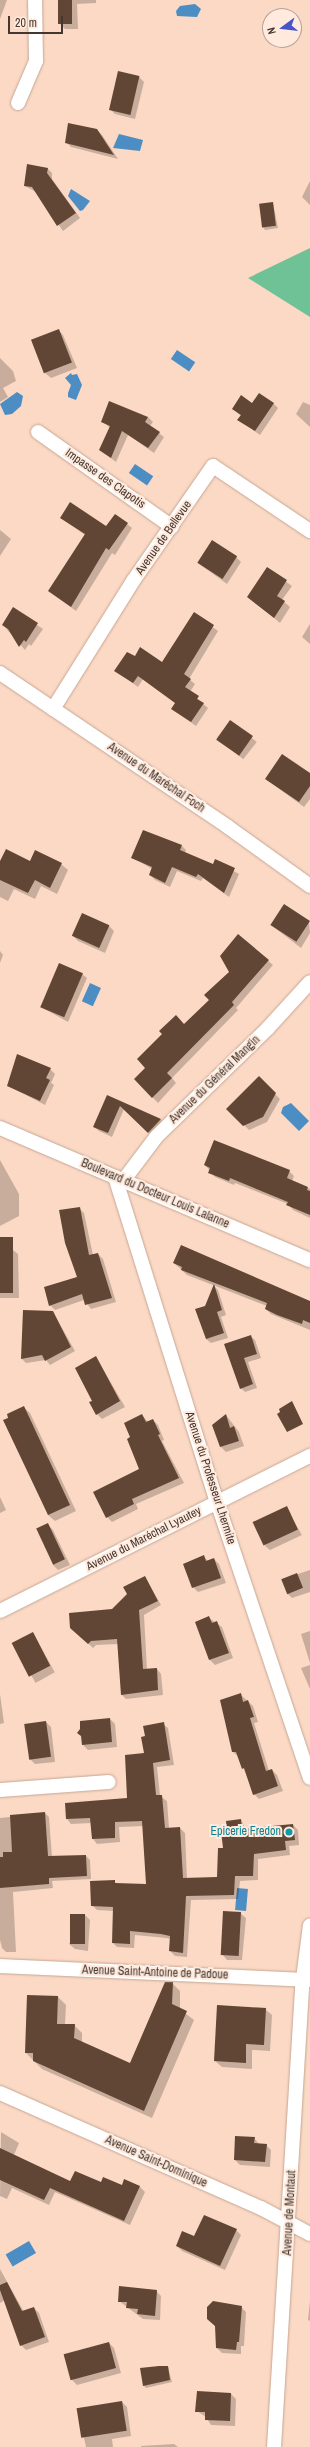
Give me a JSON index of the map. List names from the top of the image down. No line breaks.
{"streets":{"street":["Impasse des Clapotis","Avenue de Bellevue","Avenue du Maréchal Foch","Avenue du Général Mangin","Boulevard du Docteur Louis Lalanne","Avenue du Professeur Lhermite","Avenue du Maréchal Lyautey","Avenue Saint-Antoine de Padoue","Avenue Saint-Dominique","Avenue de Montaut"]},"crossings":[["Impasse des Clapotis","Avenue de Bellevue"],["Avenue de Bellevue","Avenue du Maréchal Foch"],["Avenue du Général Mangin","Boulevard du Docteur Louis Lalanne"],["Avenue du Général Mangin","Avenue du Professeur Lhermite"],["Boulevard du Docteur Louis Lalanne","Avenue du Professeur Lhermite"],["Avenue du Professeur Lhermite","Avenue du Maréchal Lyautey"],["Avenue Saint-Antoine de Padoue","Avenue de Montaut"],["Avenue Saint-Dominique","Avenue de Montaut"]],"places":["Epicerie Fredon"],"scale_bar":"20 m","north":"left"}
